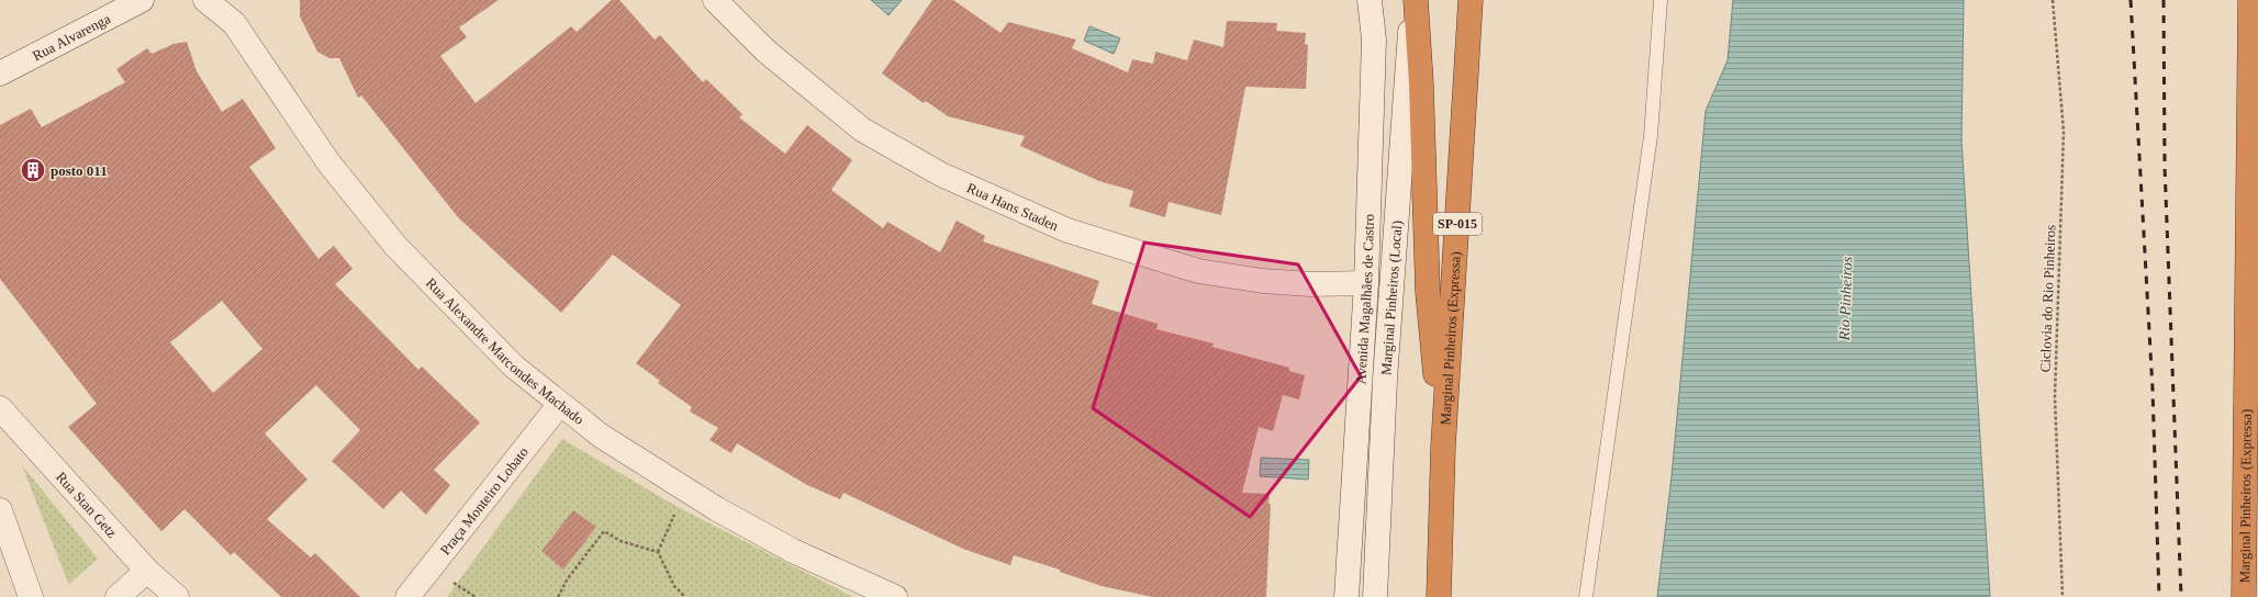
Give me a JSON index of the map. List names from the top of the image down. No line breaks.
{"streets":{"highway":["SP-015","Marginal Pinheiros (Expressa)"],"street":["Rua Alvarenga","Rua Hans Staden","Avenida Magalhães de Castro","Marginal Pinheiros (Local)","Rua Alexandre Marcondes Machado","Praça Monteiro Lobato","Rua Stan Getz"],"path":["Ciclovia do Rio Pinheiros"]},"crossings":[["Rua Hans Staden","Avenida Magalhães de Castro"],["Rua Alexandre Marcondes Machado","Praça Monteiro Lobato"]],"water":["Rio Pinheiros"],"places":{"building":["posto 011"]}}
